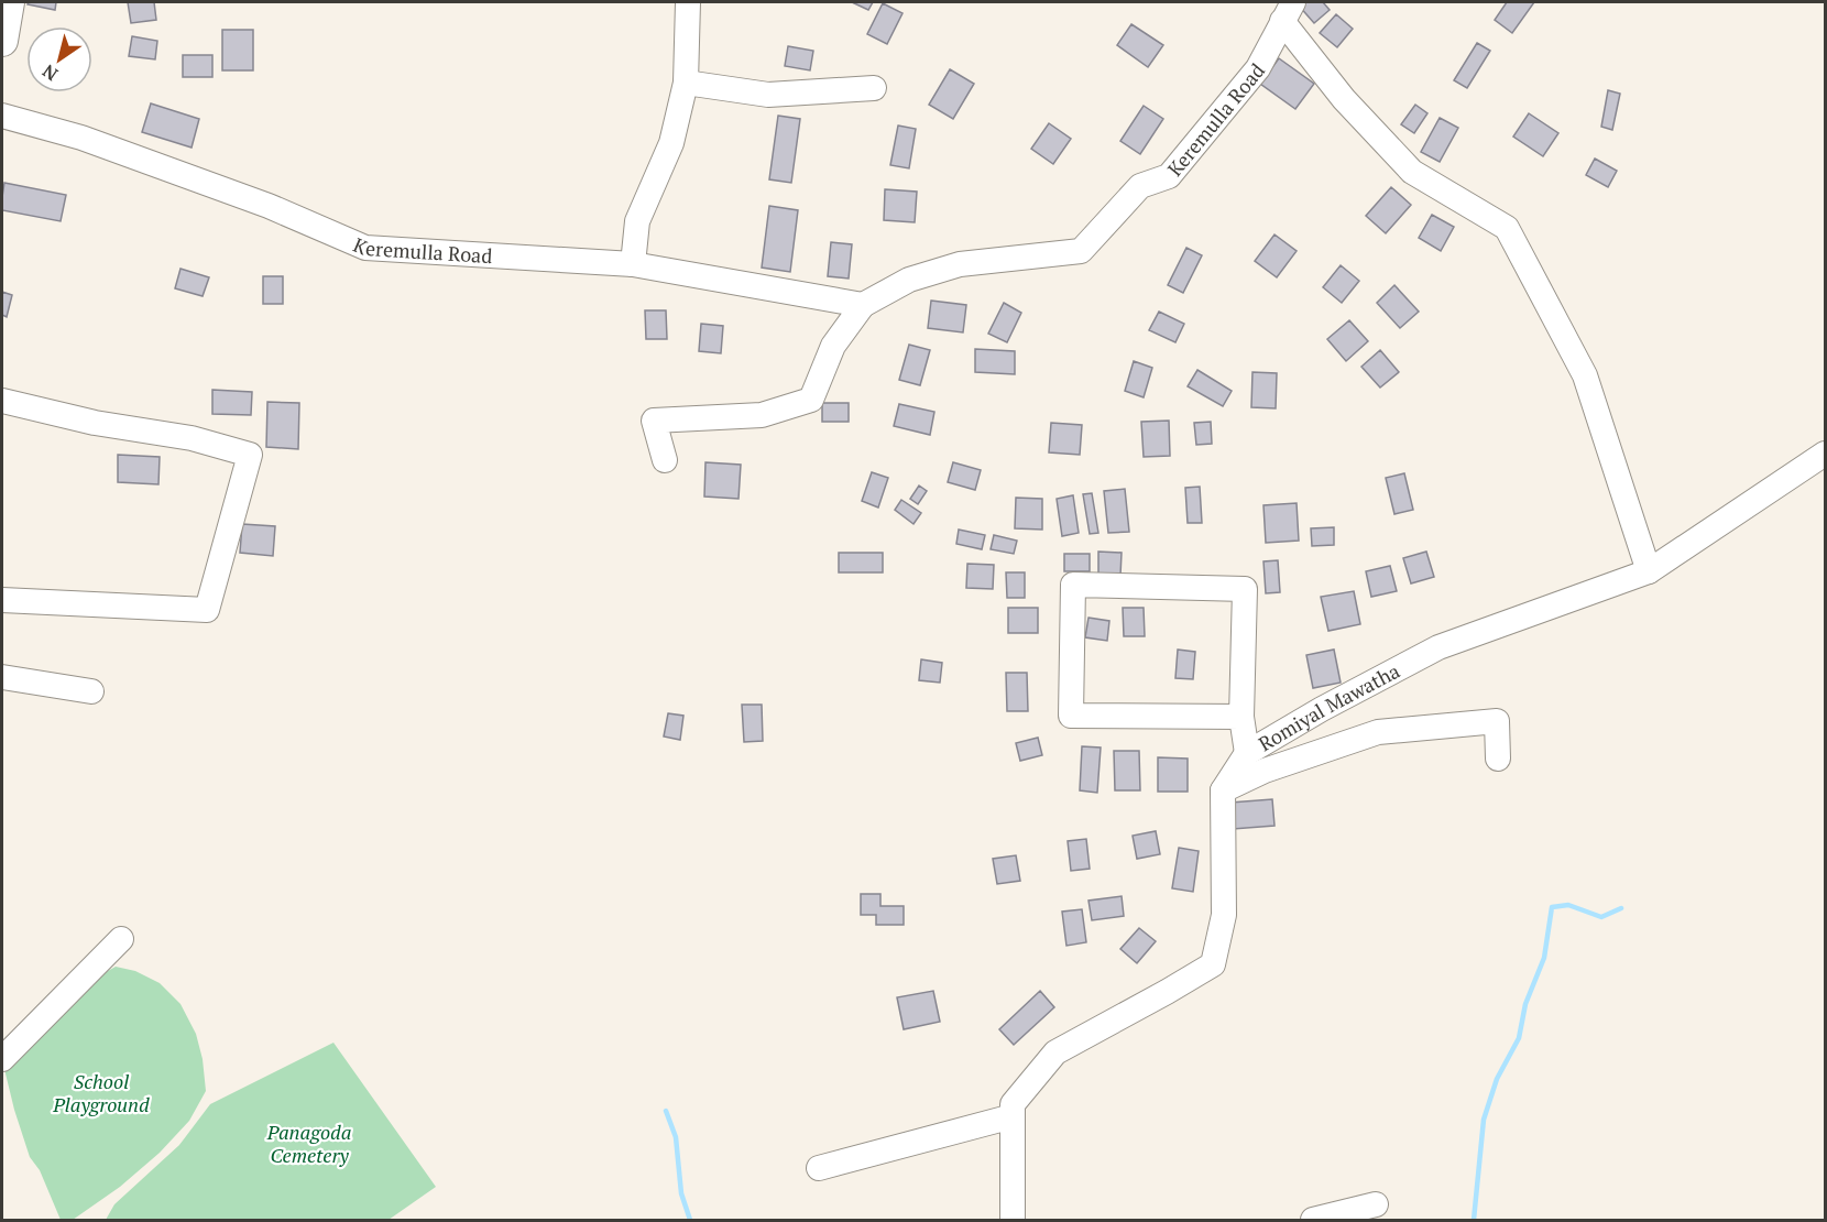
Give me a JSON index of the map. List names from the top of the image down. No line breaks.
{"streets":{"street":["Keremulla Road","Romiyal Mawatha"]},"parks":["School Playground","Panagoda Cemetery"],"north":"bottom left"}
